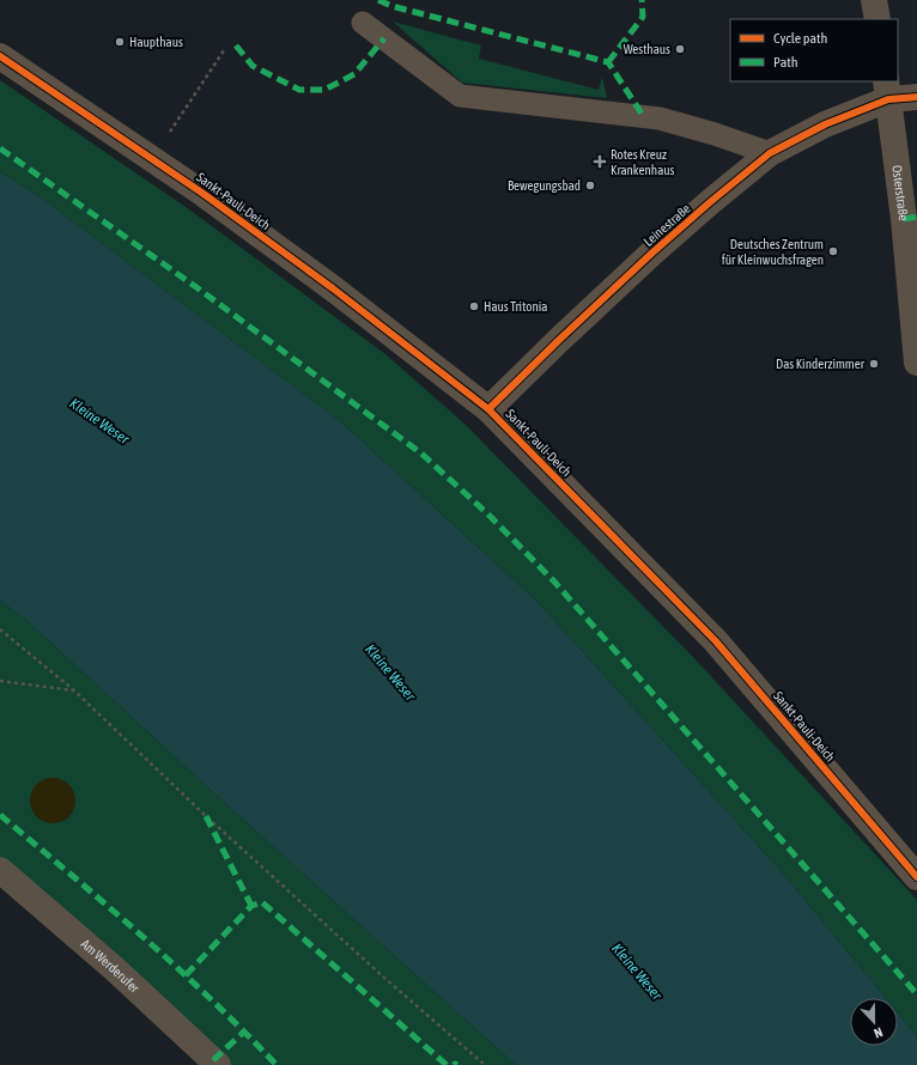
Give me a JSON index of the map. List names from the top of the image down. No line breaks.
{"streets":{"street":["Osterstraße","Sankt-Pauli-Deich","Leinestraße","Am Werderufer"]},"crossings":[["Osterstraße","Leinestraße"],["Sankt-Pauli-Deich","Leinestraße"]],"water":["Kleine Weser"],"places":{"other":["Haupthaus","Westhaus","Bewegungsbad","Deutsches Zentrum für Kleinwuchsfragen","Haus Tritonia","Das Kinderzimmer"],"health":["Rotes Kreuz Krankenhaus"]},"legend":["Cycle path","Path"],"north":"bottom"}
